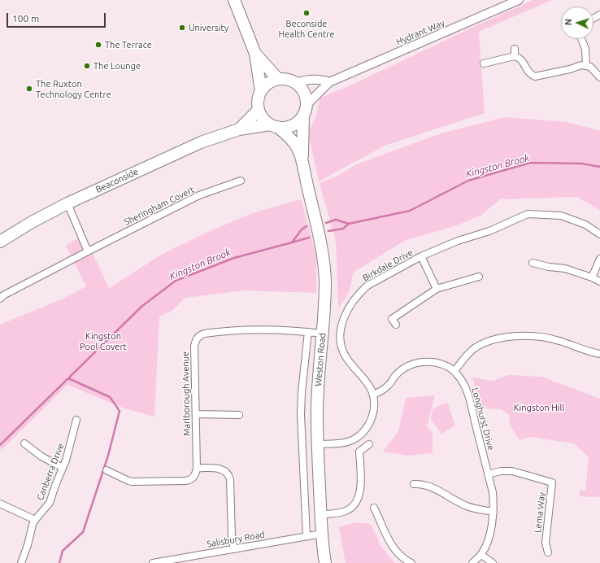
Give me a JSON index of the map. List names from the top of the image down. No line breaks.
{"streets":{"highway":["Beaconside","Weston Road"],"street":["Hydrant Way","Sheringham Covert","Birkdale Drive","Marlborough Avenue","Longhurst Drive","Canberra Drive","Lema Way","Salisbury Road"]},"crossings":[["Hydrant Way","Beaconside"],["Hydrant Way","Weston Road"],["Beaconside","Weston Road"],["Birkdale Drive","Weston Road"],["Weston Road","Marlborough Avenue"],["Weston Road","Salisbury Road"],["Longhurst Drive","Lema Way"]],"water":["Kingston Brook"],"parks":["Kingston Pool Covert","Kingston Hill"],"places":["Beconside Health Centre","University","The Terrace","The Lounge","The Ruxton Technology Centre"],"scale_bar":"100 m","north":"left"}
